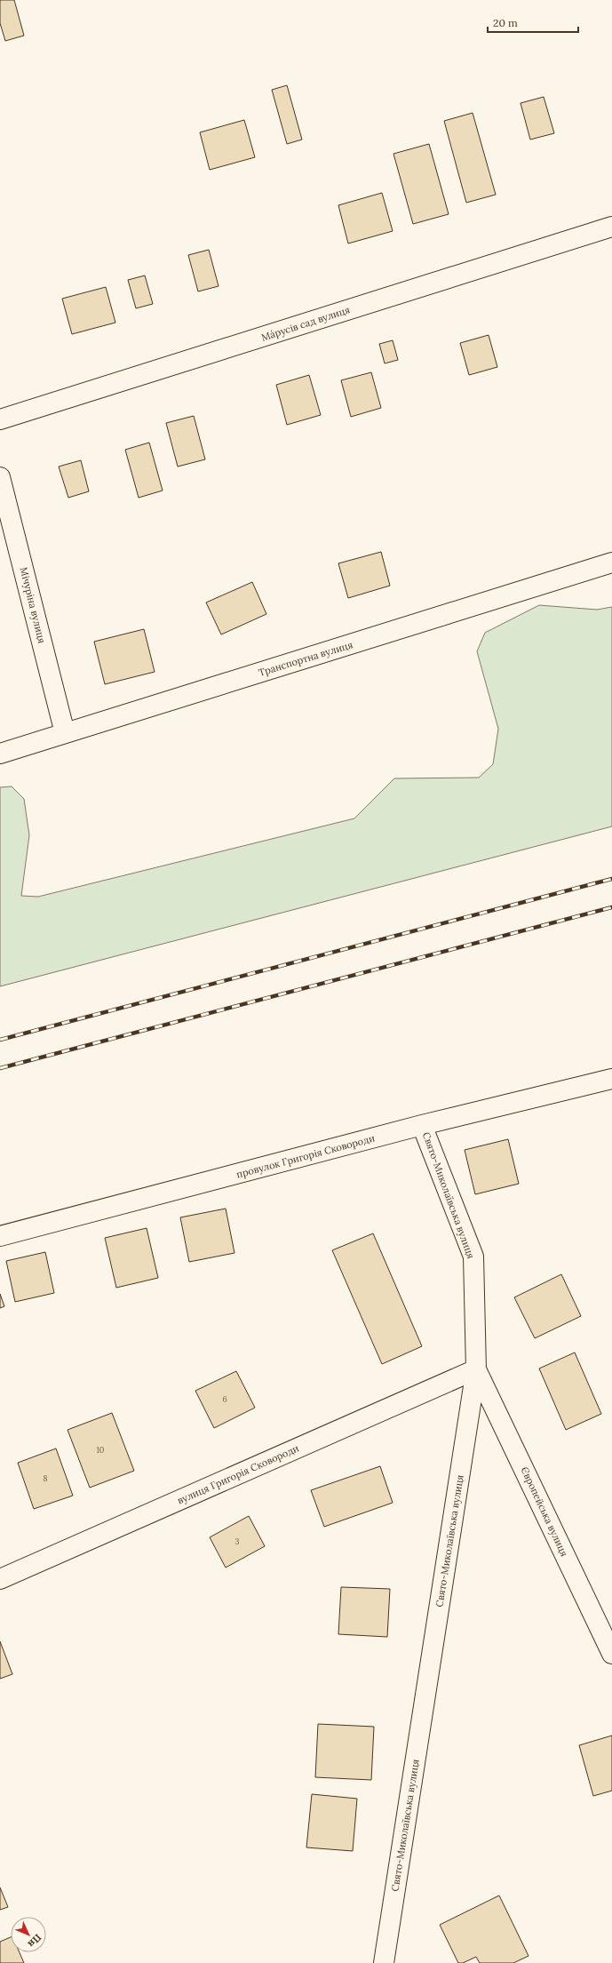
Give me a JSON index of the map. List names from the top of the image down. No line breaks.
{"streets":{"street":["Мáрусів сад вулиця","Мічуріна вулиця","Транспортна вулиця","провулок Григорія Сковороди","Свято-Миколаївська вулиця","вулиця Григорія Сковороди","Європейська вулиця"]},"crossings":[["Мічуріна вулиця","Транспортна вулиця"],["провулок Григорія Сковороди","Свято-Миколаївська вулиця"],["Свято-Миколаївська вулиця","вулиця Григорія Сковороди"],["Свято-Миколаївська вулиця","Європейська вулиця"],["вулиця Григорія Сковороди","Європейська вулиця"]],"house_numbers":["6","10","8","3"],"scale_bar":"20 m","north":"bottom right"}
